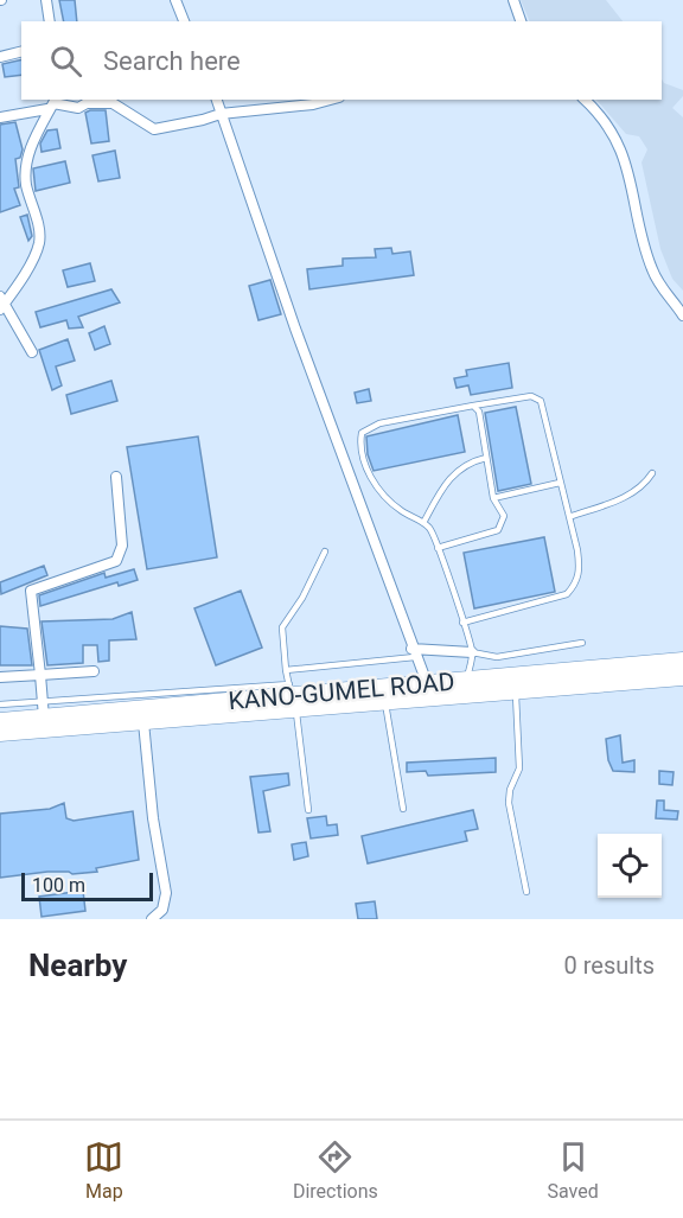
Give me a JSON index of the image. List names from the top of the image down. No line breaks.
{"streets":{"main road":["KANO-GUMEL ROAD"]},"scale_bar":"100 m","page":{"search":"Search here","scale":"100 m","heading":["Nearby","0 results"],"nav":["Map","Directions","Saved"]}}
